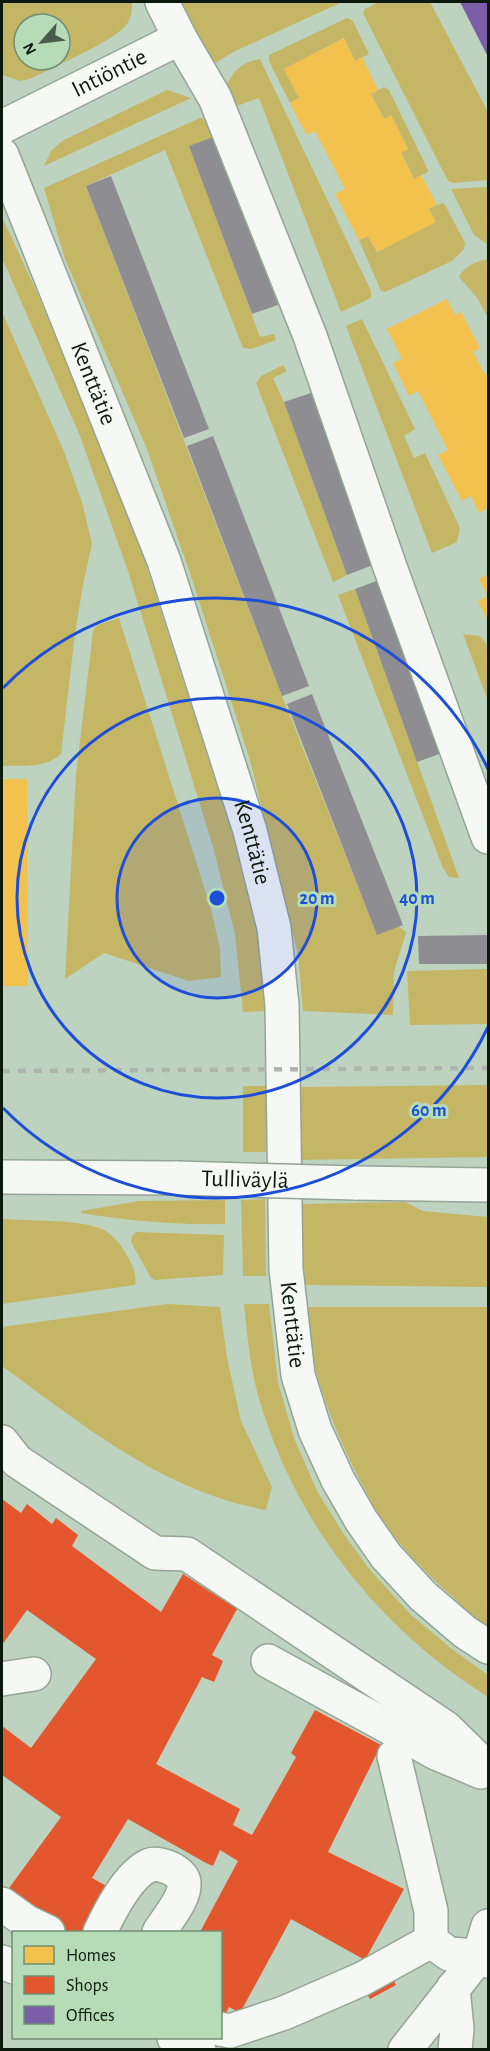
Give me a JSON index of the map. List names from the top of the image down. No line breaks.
{"streets":{"street":["Intiöntie","Kenttätie","Tulliväylä"]},"legend":["Homes","Shops","Offices"],"north":"bottom left","rings":["20 m","40 m","60 m"]}
